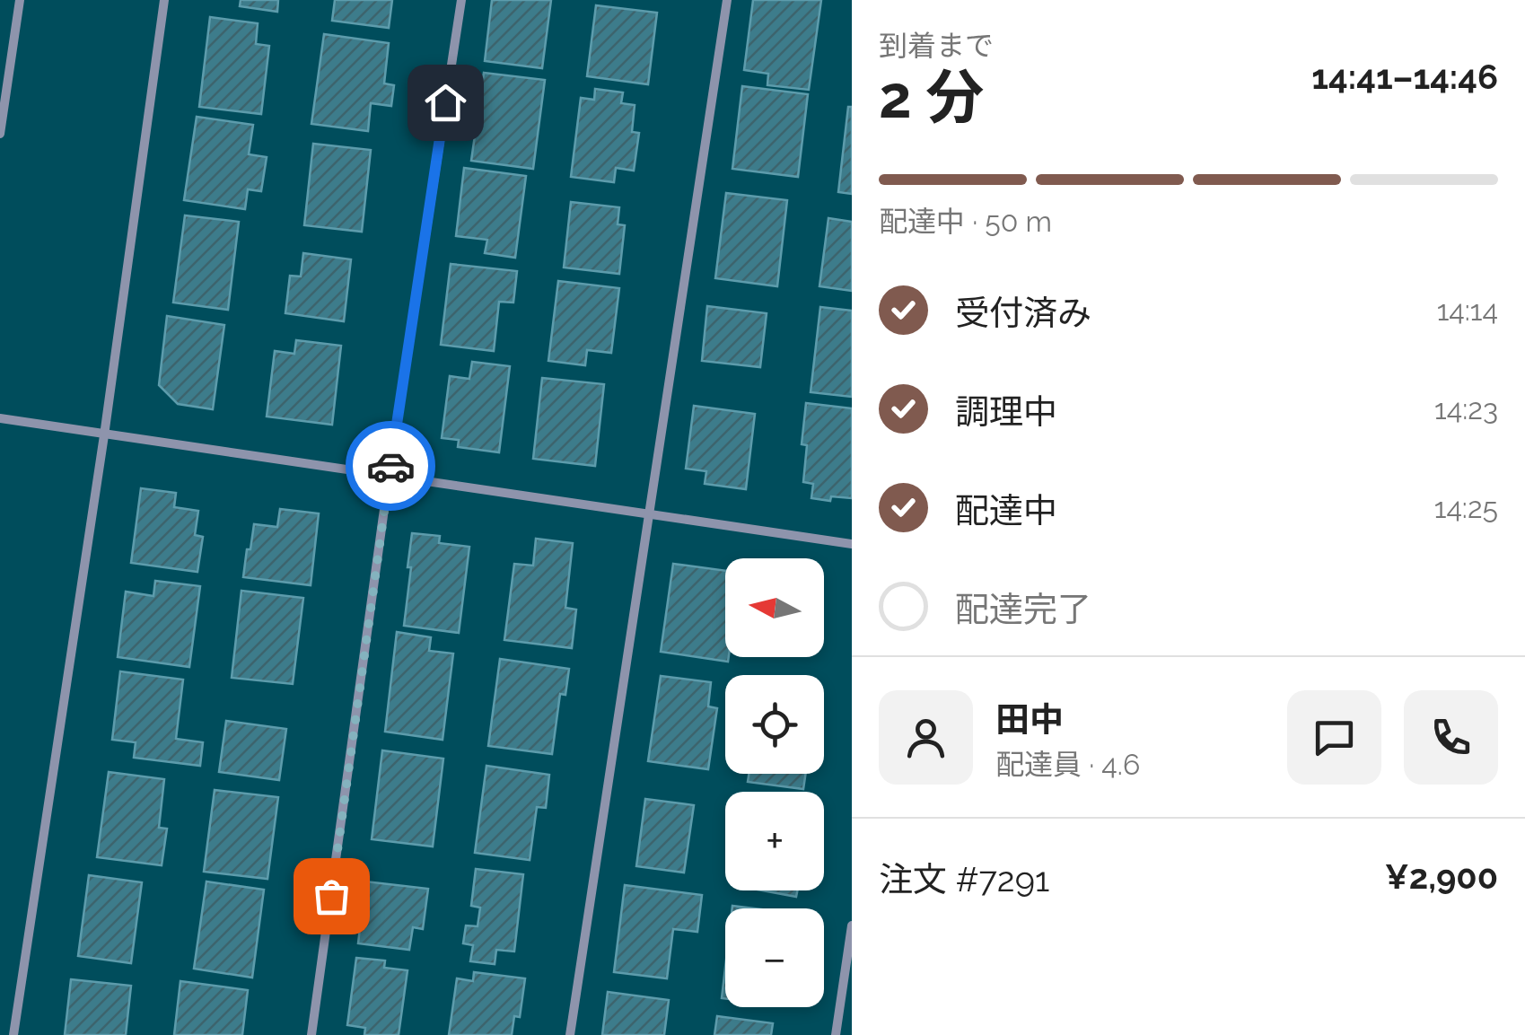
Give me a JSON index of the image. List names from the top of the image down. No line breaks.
{"north":"left","page":{"heading":["2 分","到着まで","14:41–14:46"],"panel":["田中","配達員 · 4.6","注文 #7291","¥2,900"],"bar":"配達中 · 50 m","list":[["受付済み","14:14"],["調理中","14:23"],["配達中","14:25"],"配達完了"],"map_buttons":["+","−"]}}
